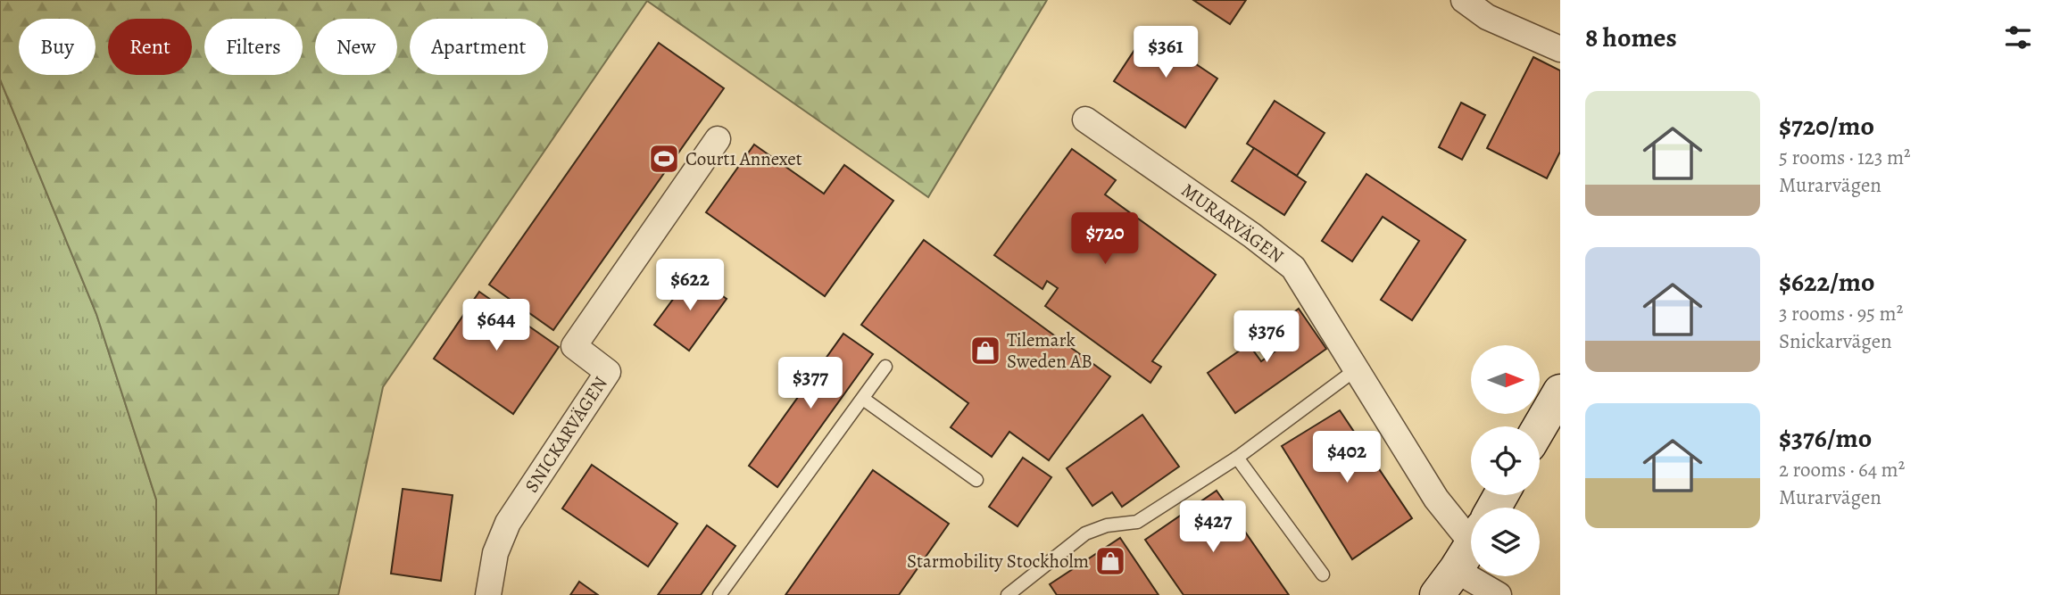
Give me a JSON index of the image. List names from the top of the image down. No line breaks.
{"streets":{"street":["MURARVÄGEN","SNICKARVÄGEN"]},"places":{"sports":["Court1 Annexet"],"shop":["Tilemark Sweden AB","Starmobility Stockholm"]},"north":"right","page":{"heading":"8 homes","chip":["Buy","Rent","Filters","New","Apartment"],"price":["$361","$720","$622","$644","$376","$377","$402","$427"],"list":[{"name":"$720/mo","note":"5 rooms · 123 m² · Murarvägen"},{"name":"$622/mo","note":"3 rooms · 95 m² · Snickarvägen"},{"name":"$376/mo","note":"2 rooms · 64 m² · Murarvägen"}]}}
